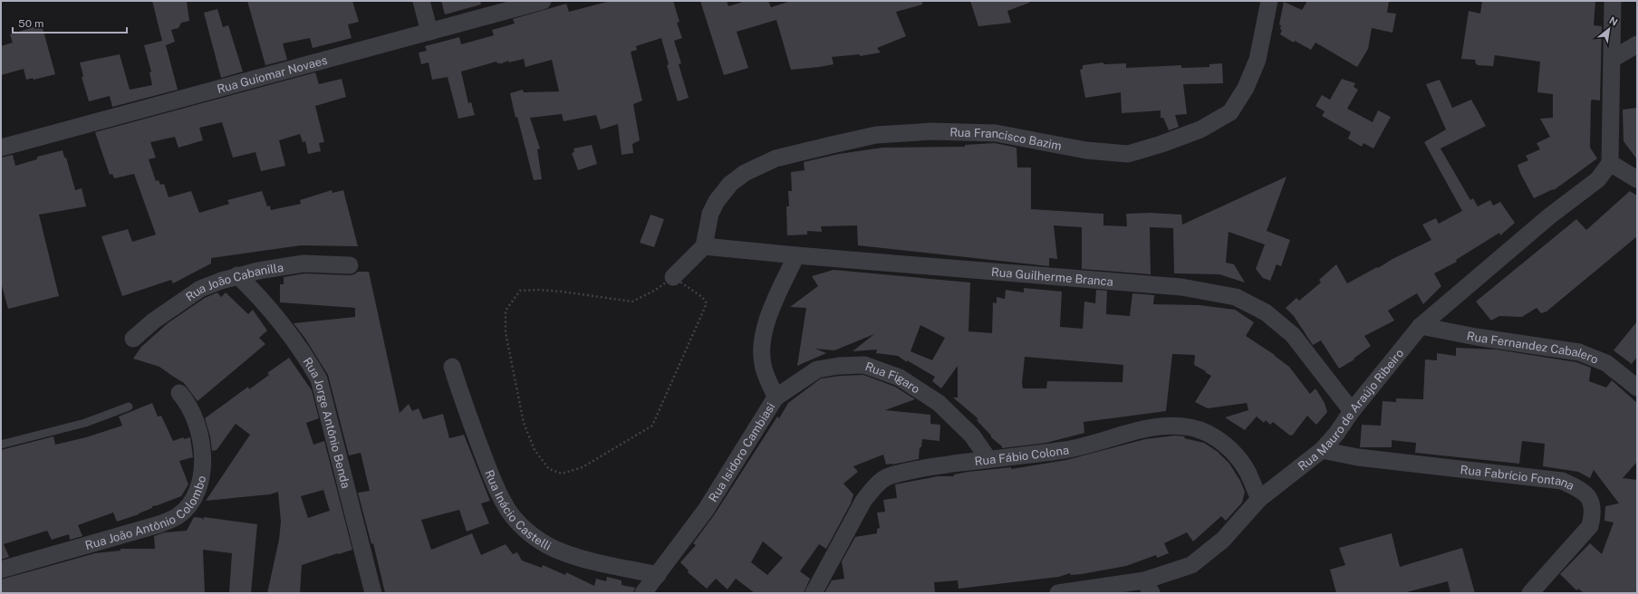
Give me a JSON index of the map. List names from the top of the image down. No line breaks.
{"streets":{"street":["Rua Guiomar Novaes","Rua Francisco Bazim","Rua Guilherme Branca","Rua João Cabanilla","Rua Fernandez Cabalero","Rua Figaro","Rua Mauro de Araújo Ribeiro","Rua Jorge Antônio Benda","Rua Isidoro Cambiasi","Rua Fábio Colona","Rua Fabrício Fontana","Rua Inácio Castelli","Rua João Antônio Colombo"]},"crossings":[["Rua Francisco Bazim","Rua Guilherme Branca"],["Rua Guilherme Branca","Rua Mauro de Araújo Ribeiro"],["Rua Guilherme Branca","Rua Isidoro Cambiasi"],["Rua João Cabanilla","Rua Jorge Antônio Benda"],["Rua Fernandez Cabalero","Rua Mauro de Araújo Ribeiro"],["Rua Figaro","Rua Isidoro Cambiasi"],["Rua Figaro","Rua Fábio Colona"],["Rua Mauro de Araújo Ribeiro","Rua Fábio Colona"],["Rua Mauro de Araújo Ribeiro","Rua Fabrício Fontana"],["Rua Isidoro Cambiasi","Rua Inácio Castelli"]],"scale_bar":"50 m","north":"top right"}
